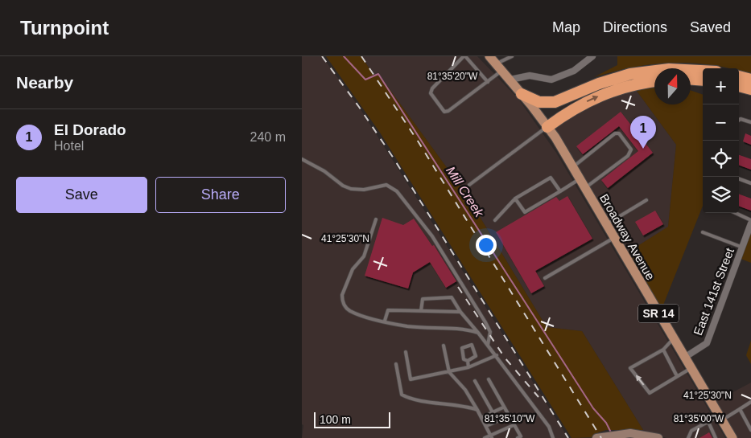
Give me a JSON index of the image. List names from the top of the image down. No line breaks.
{"streets":{"main road":["Broadway Avenue","SR 14"],"street":["East 141st Street"]},"crossings":[["Broadway Avenue","East 141st Street"]],"water":["Mill Creek"],"scale_bar":"100 m","north":"top","page":{"header":"Turnpoint","nav":["Map","Directions","Saved"],"heading":"Nearby","map_buttons":["+","−"],"list":[{"mark":"1","name":"El Dorado","note":"Hotel","value":"240 m"}],"pins":"1","buttons":["Save","Share"],"scale":"100 m"},"coordinates":["81°35'20\"W","41°25'30\"N","81°35'10\"W","81°35'00\"W"]}
